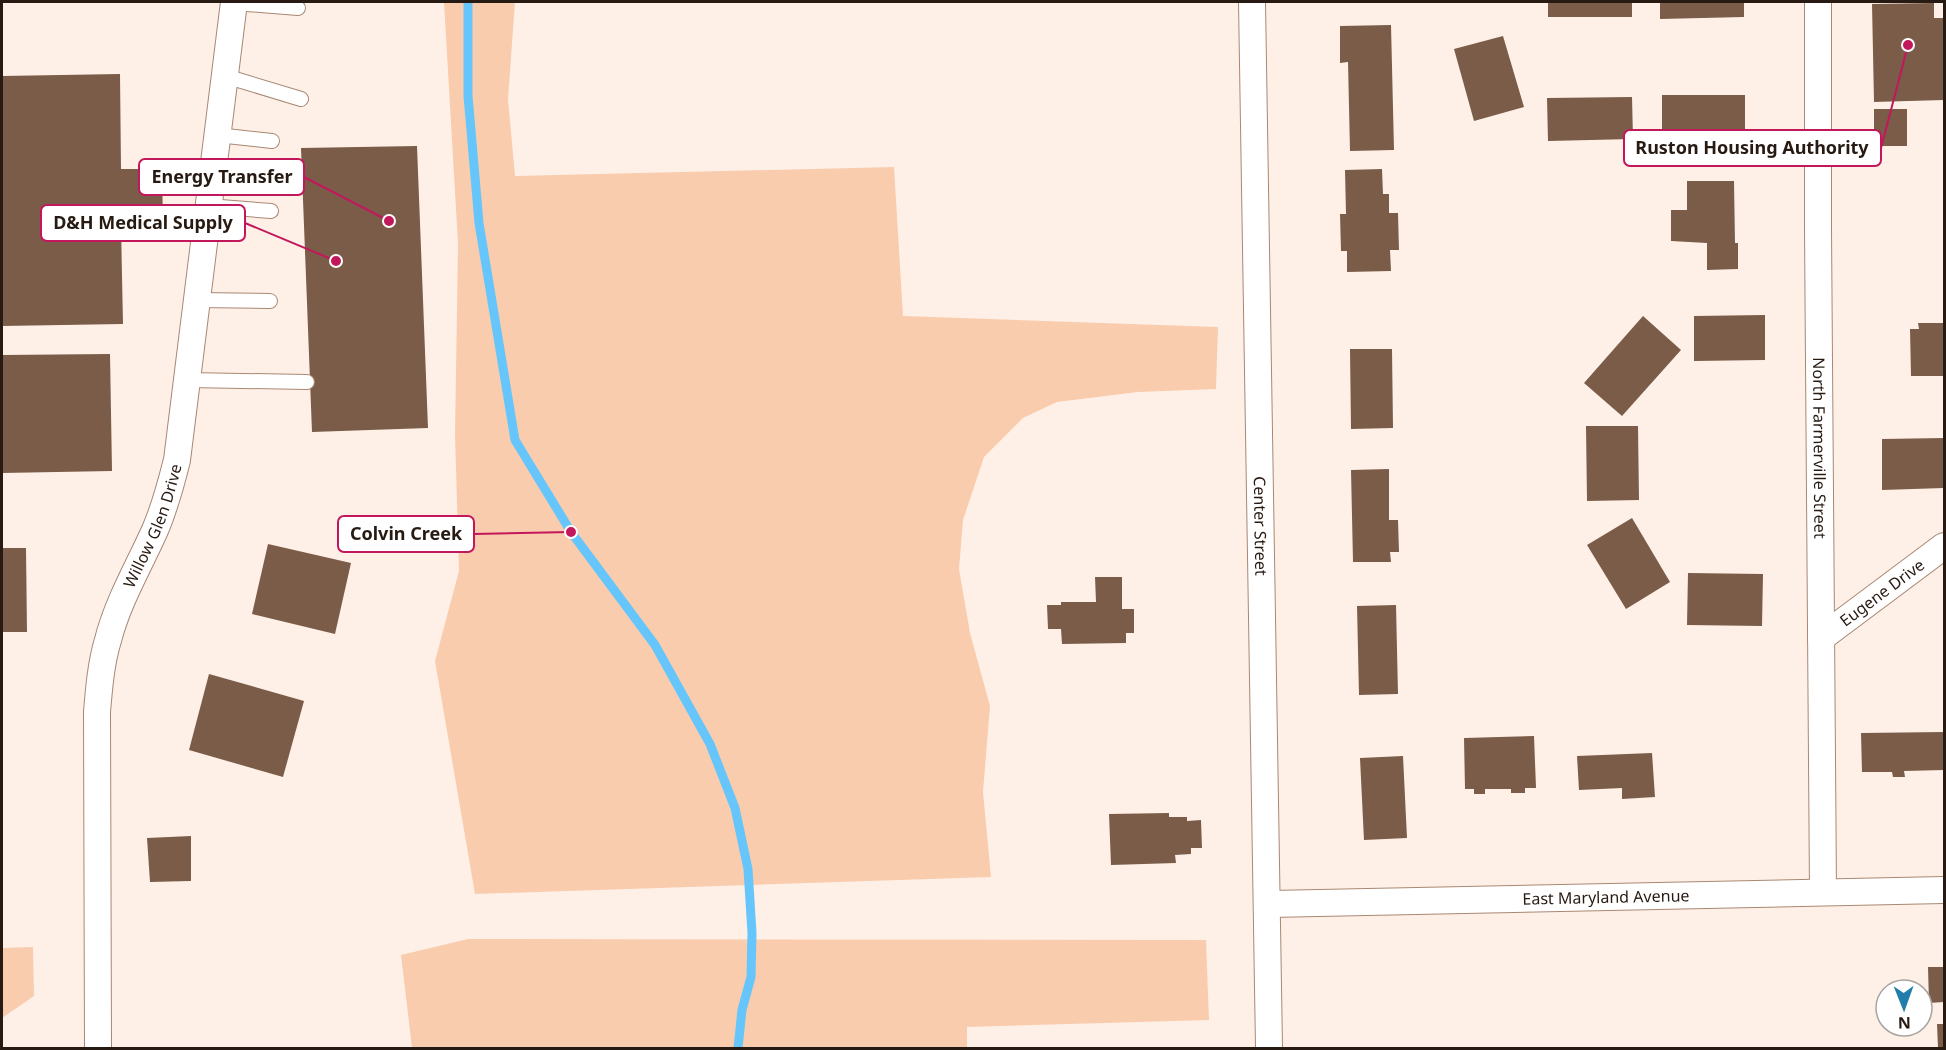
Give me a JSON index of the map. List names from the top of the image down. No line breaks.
{"streets":{"street":["North Farmerville Street","Willow Glen Drive","Center Street","Eugene Drive","East Maryland Avenue"]},"crossings":[["North Farmerville Street","Eugene Drive"],["North Farmerville Street","East Maryland Avenue"],["Center Street","East Maryland Avenue"]],"places":["Ruston Housing Authority","Energy Transfer","D&H Medical Supply","Colvin Creek"],"north":"bottom"}
